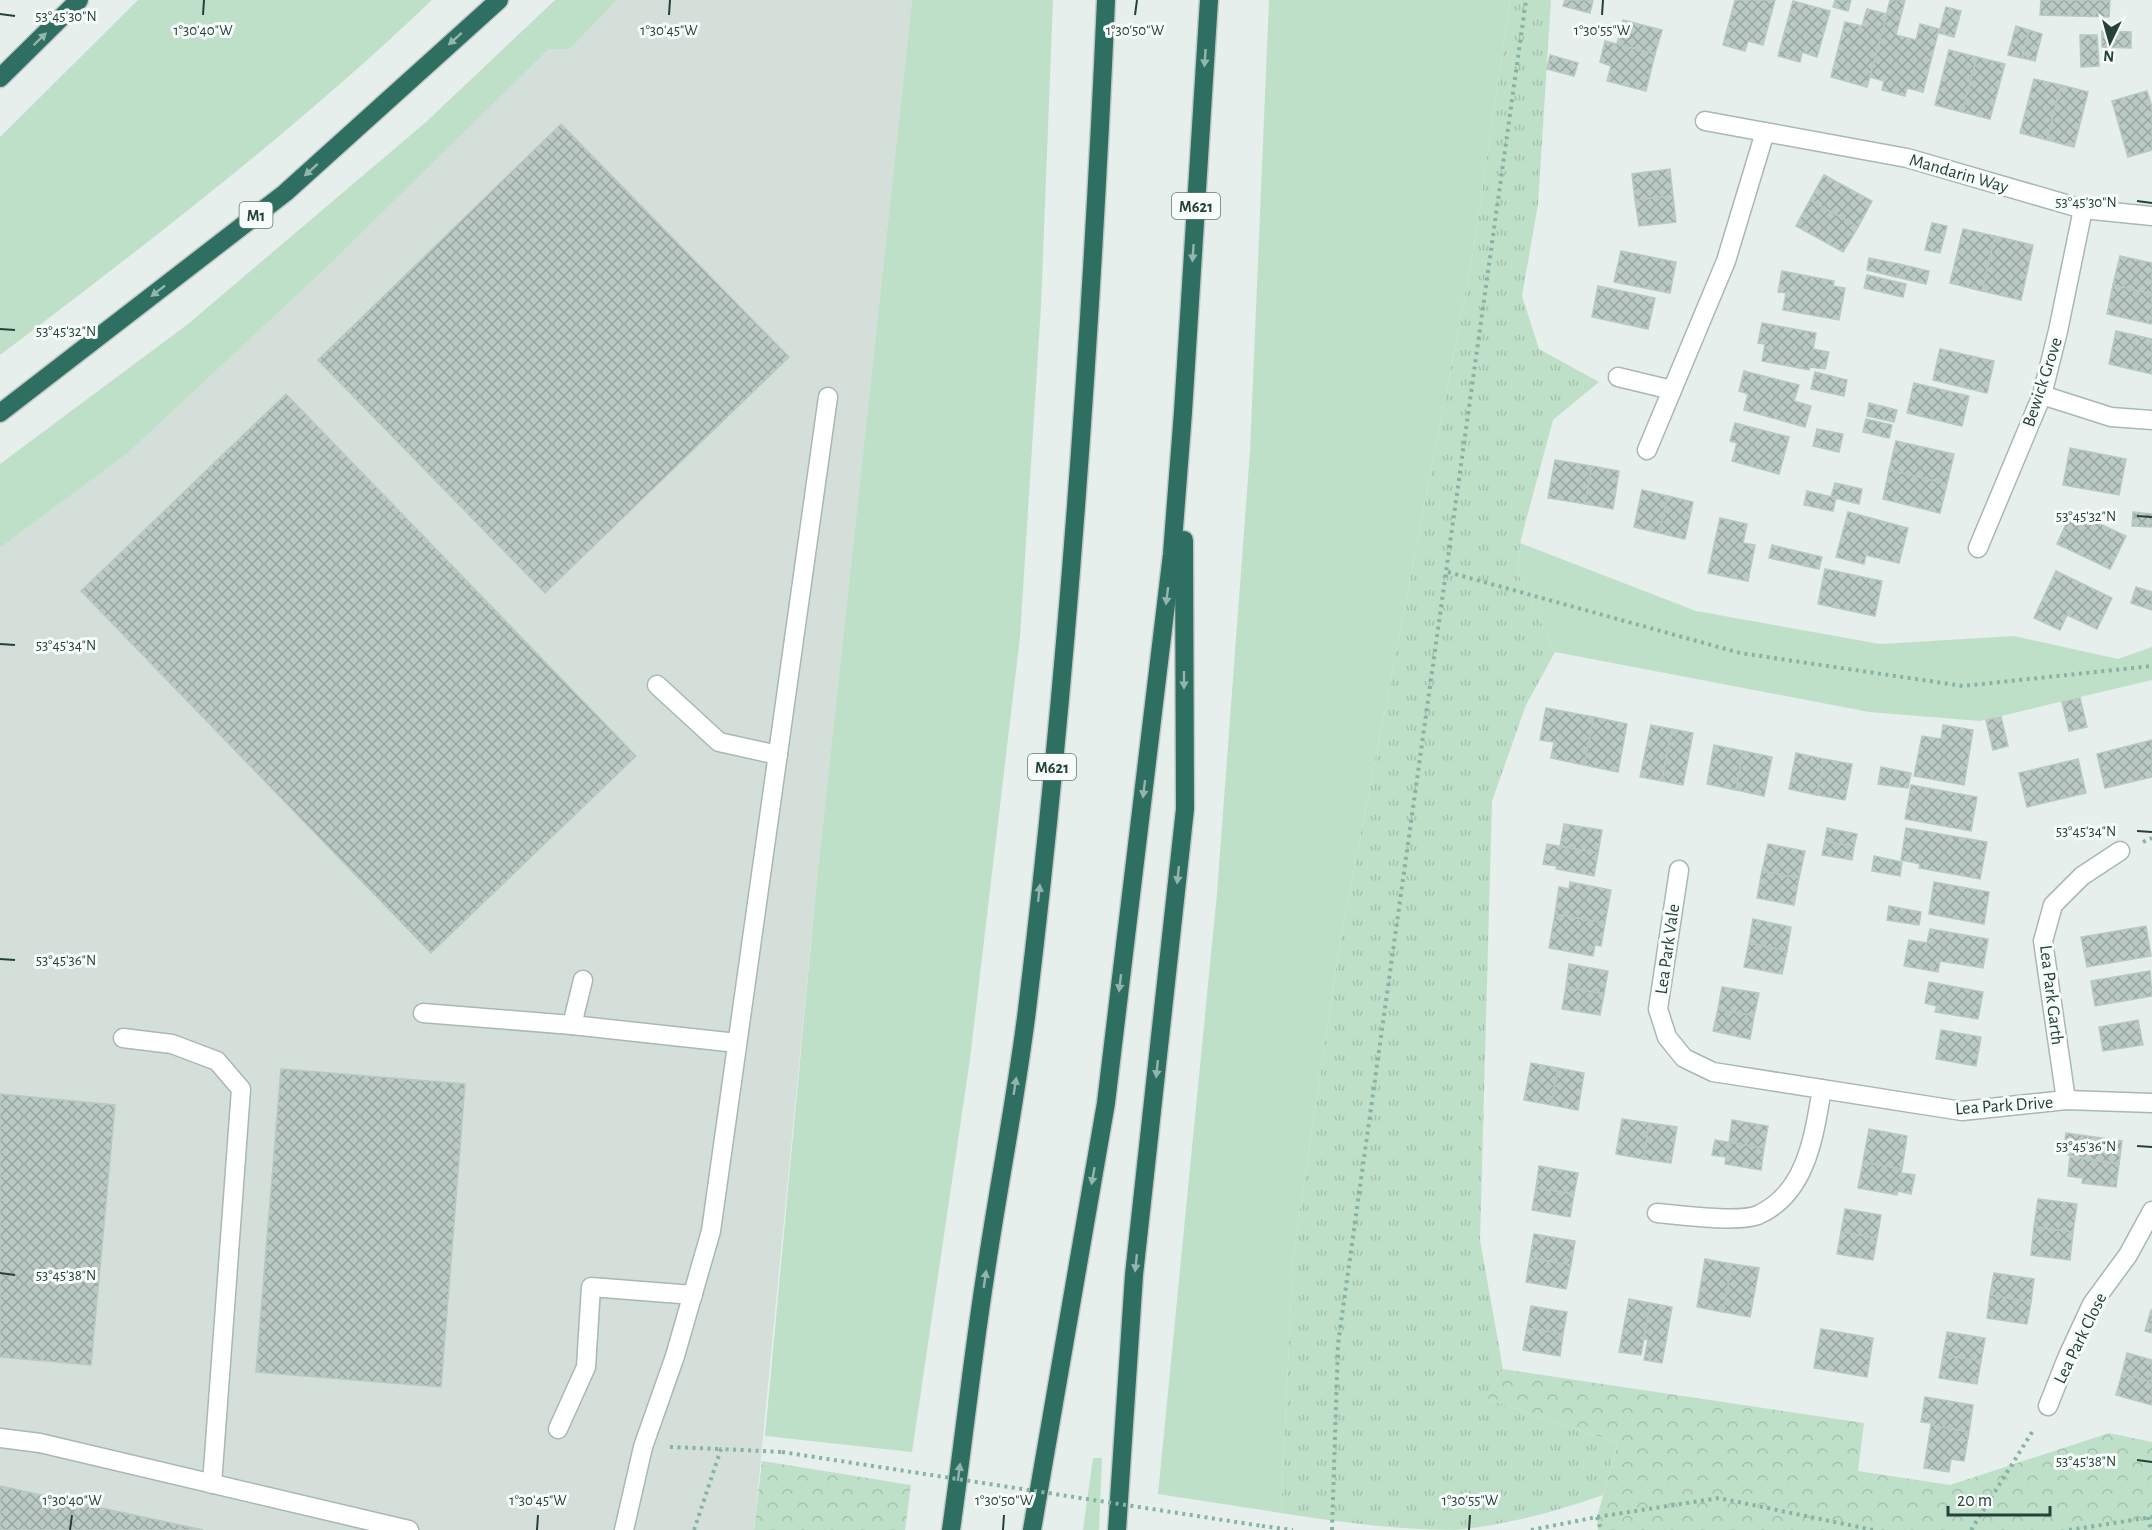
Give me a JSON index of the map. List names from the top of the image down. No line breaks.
{"streets":{"highway":["M621","M1"],"street":["Mandarin Way","Bewick Grove","Lea Park Vale","Lea Park Garth","Lea Park Drive","Lea Park Close"]},"crossings":[["Mandarin Way","Bewick Grove"],["Lea Park Vale","Lea Park Drive"],["Lea Park Garth","Lea Park Drive"]],"scale_bar":"20 m","north":"bottom","coordinates":["53°45'30\"N","1°30'40\"W","1°30'45\"W","1°30'50\"W","1°30'55\"W","53°45'32\"N","53°45'34\"N","53°45'36\"N","53°45'38\"N"]}
